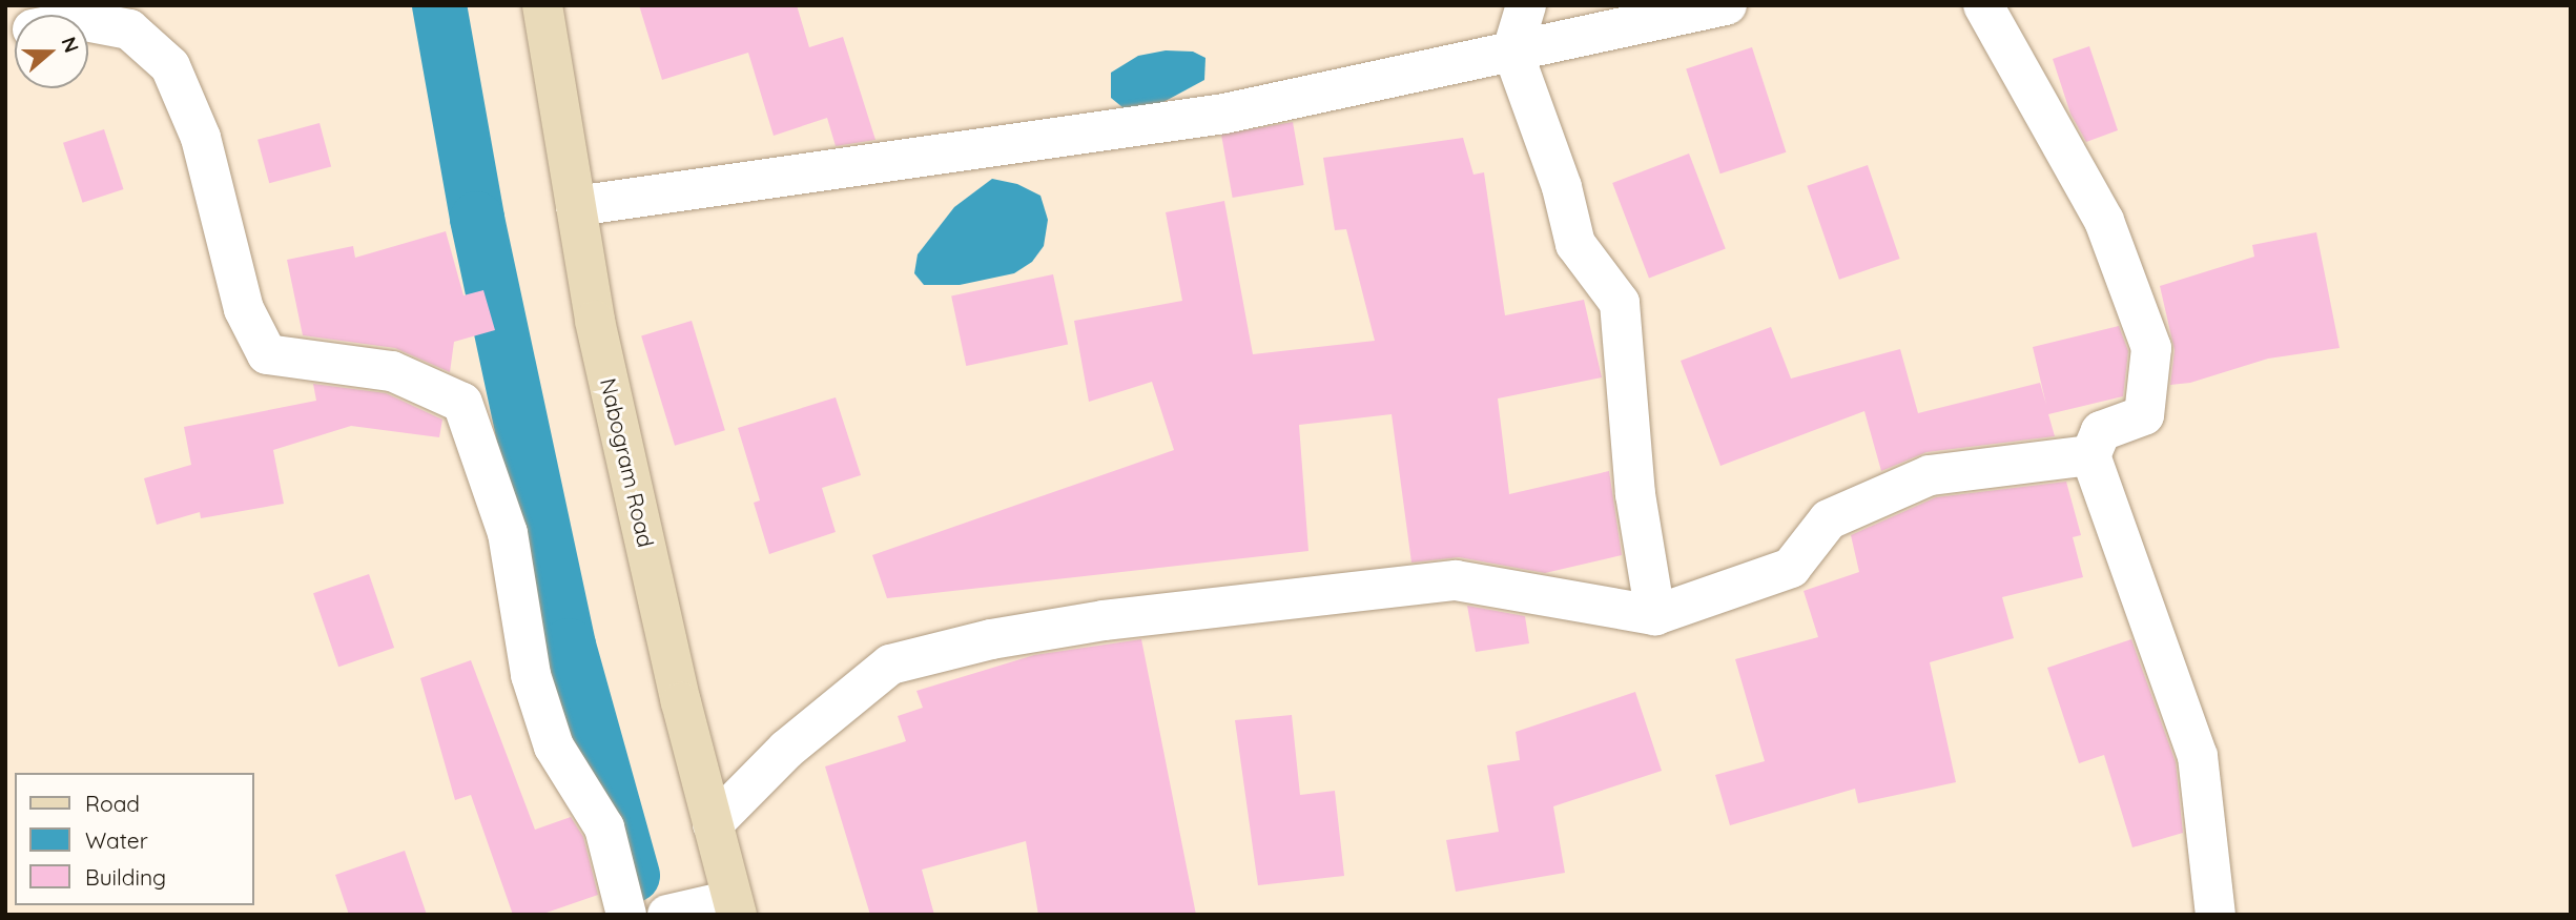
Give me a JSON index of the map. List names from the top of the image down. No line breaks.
{"streets":{"main road":["Nabogram Road"]},"legend":["Road","Water","Building"],"north":"right"}
